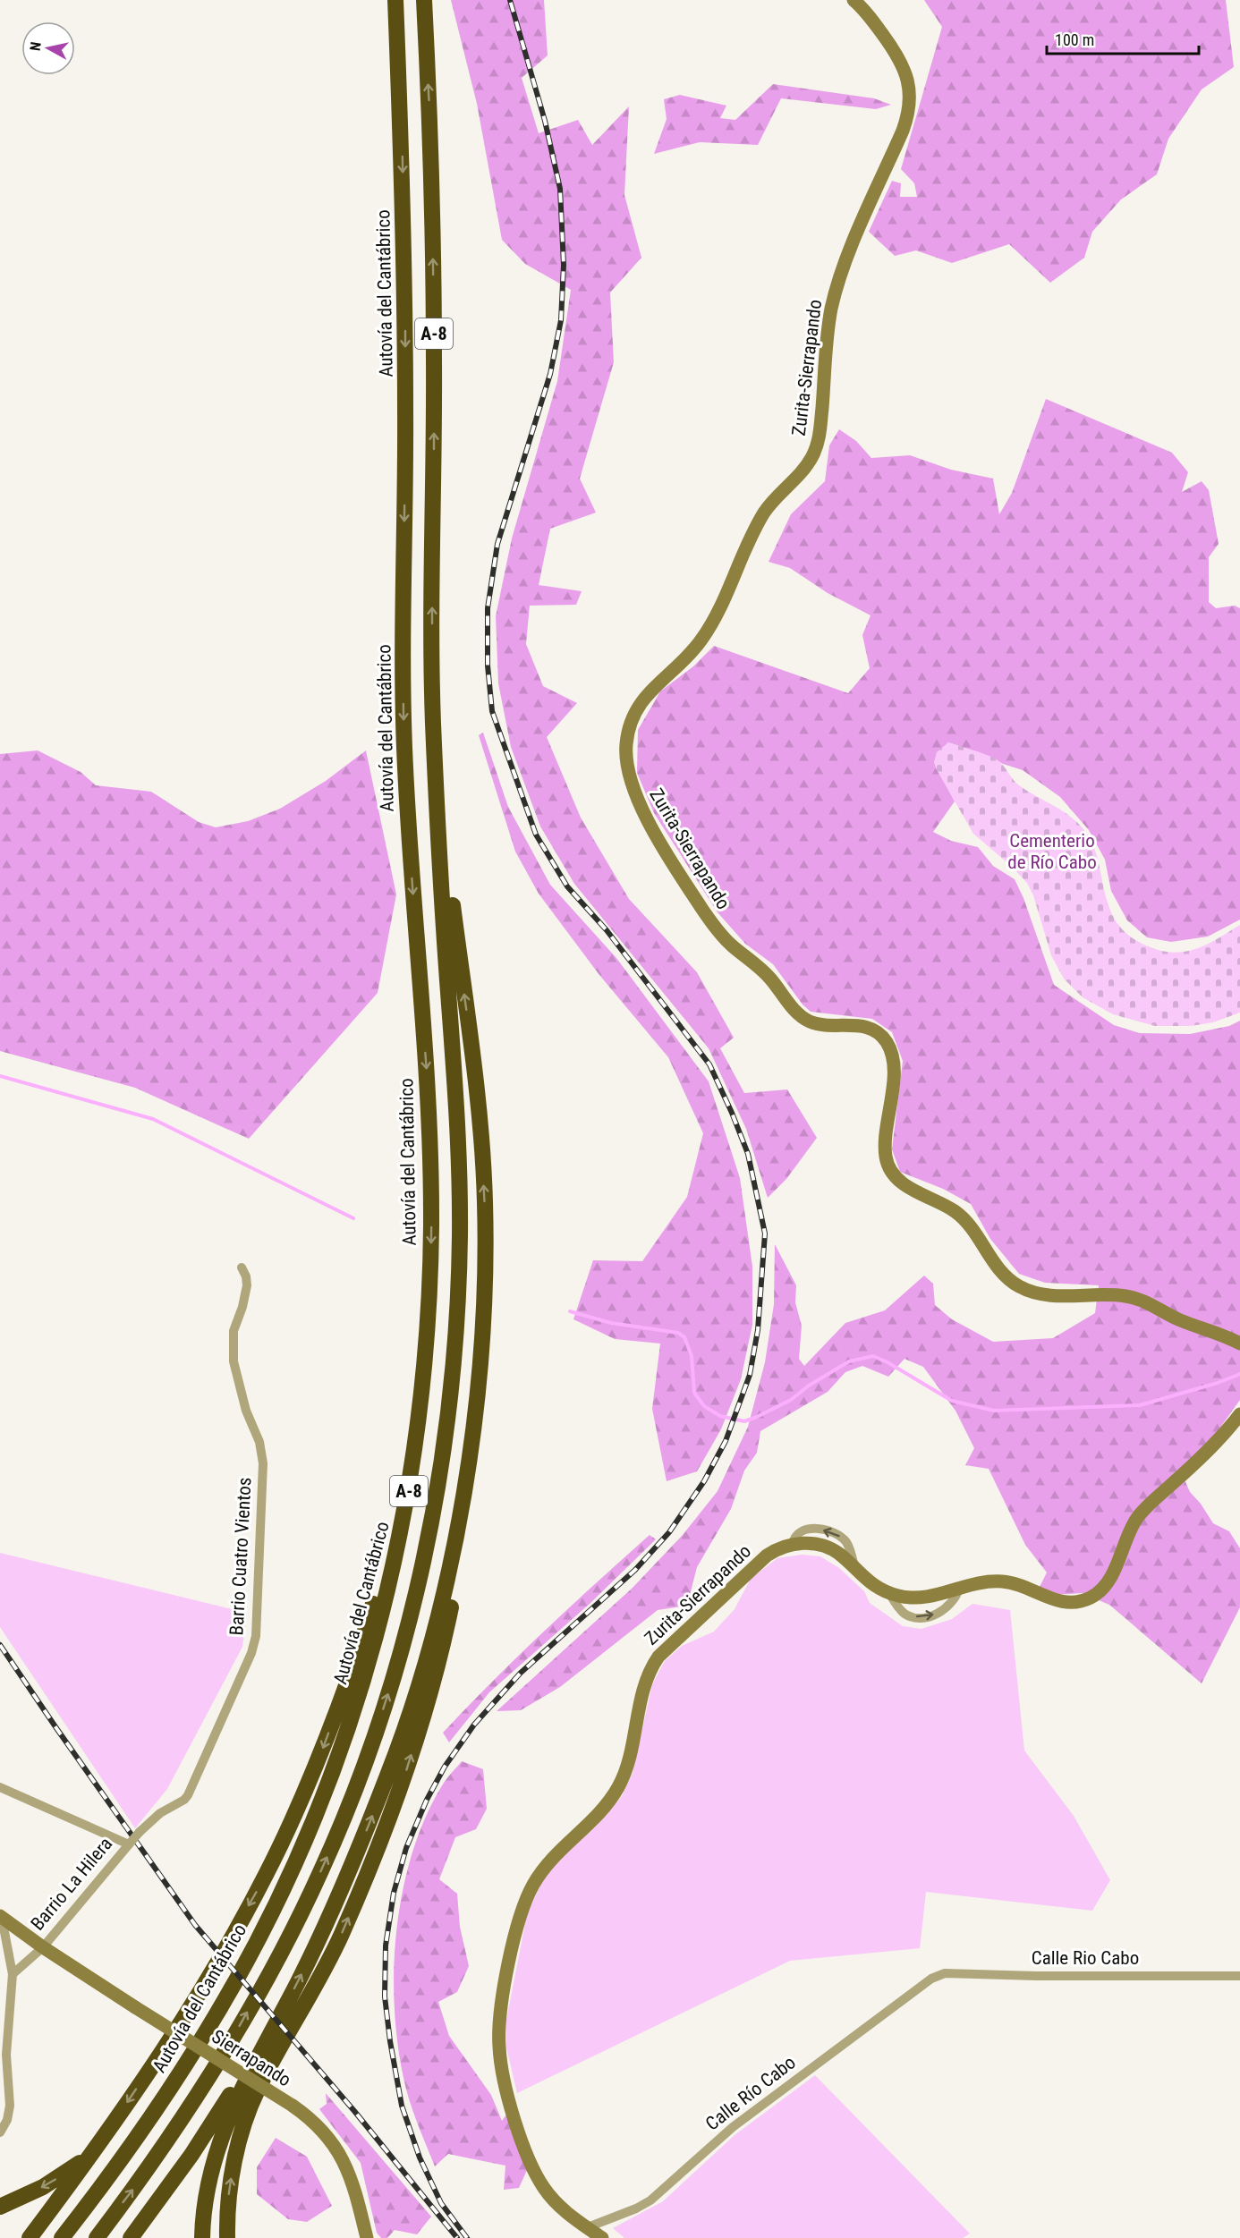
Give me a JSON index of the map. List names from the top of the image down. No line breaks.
{"streets":{"highway":["Autovía del Cantábrico","A-8"],"street":["Zurita-Sierrapando","Barrio Cuatro Vientos","Barrio La Hilera","Calle Rio Cabo","Sierrapando","Calle Río Cabo"]},"crossings":[["Zurita-Sierrapando","Calle Río Cabo"],["Barrio Cuatro Vientos","Barrio La Hilera"],["Barrio La Hilera","Sierrapando"],["Calle Rio Cabo","Calle Río Cabo"]],"parks":["Cementerio de Río Cabo"],"scale_bar":"100 m","north":"left"}
